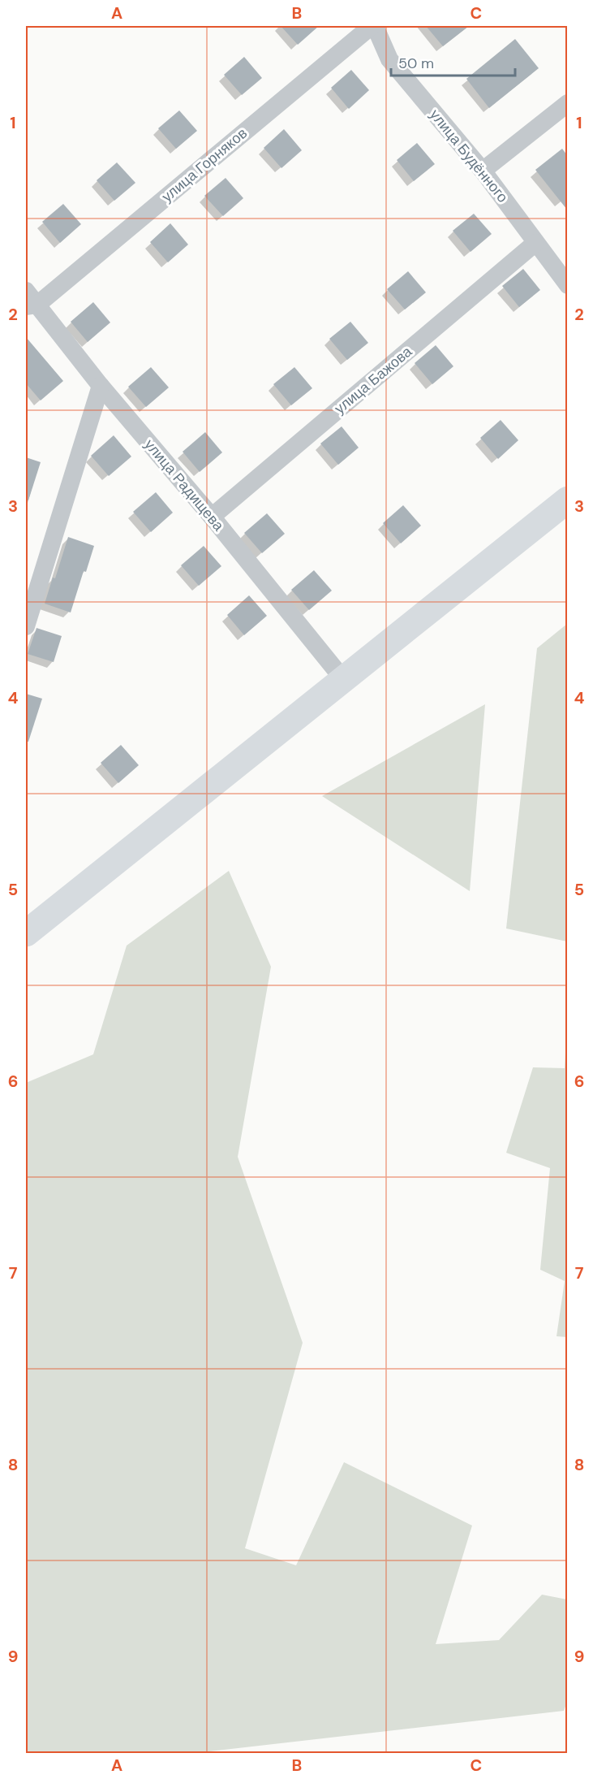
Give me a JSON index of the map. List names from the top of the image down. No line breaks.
{"streets":{"street":["улица Будённого","улица Горняков","улица Бажова","улица Радищева"]},"crossings":[["улица Будённого","улица Горняков"],["улица Будённого","улица Бажова"],["улица Горняков","улица Радищева"],["улица Бажова","улица Радищева"]],"scale_bar":"50 m","grid":{"columns":["A","B","C"],"rows":["1","2","3","4","5","6","7","8","9"]}}
